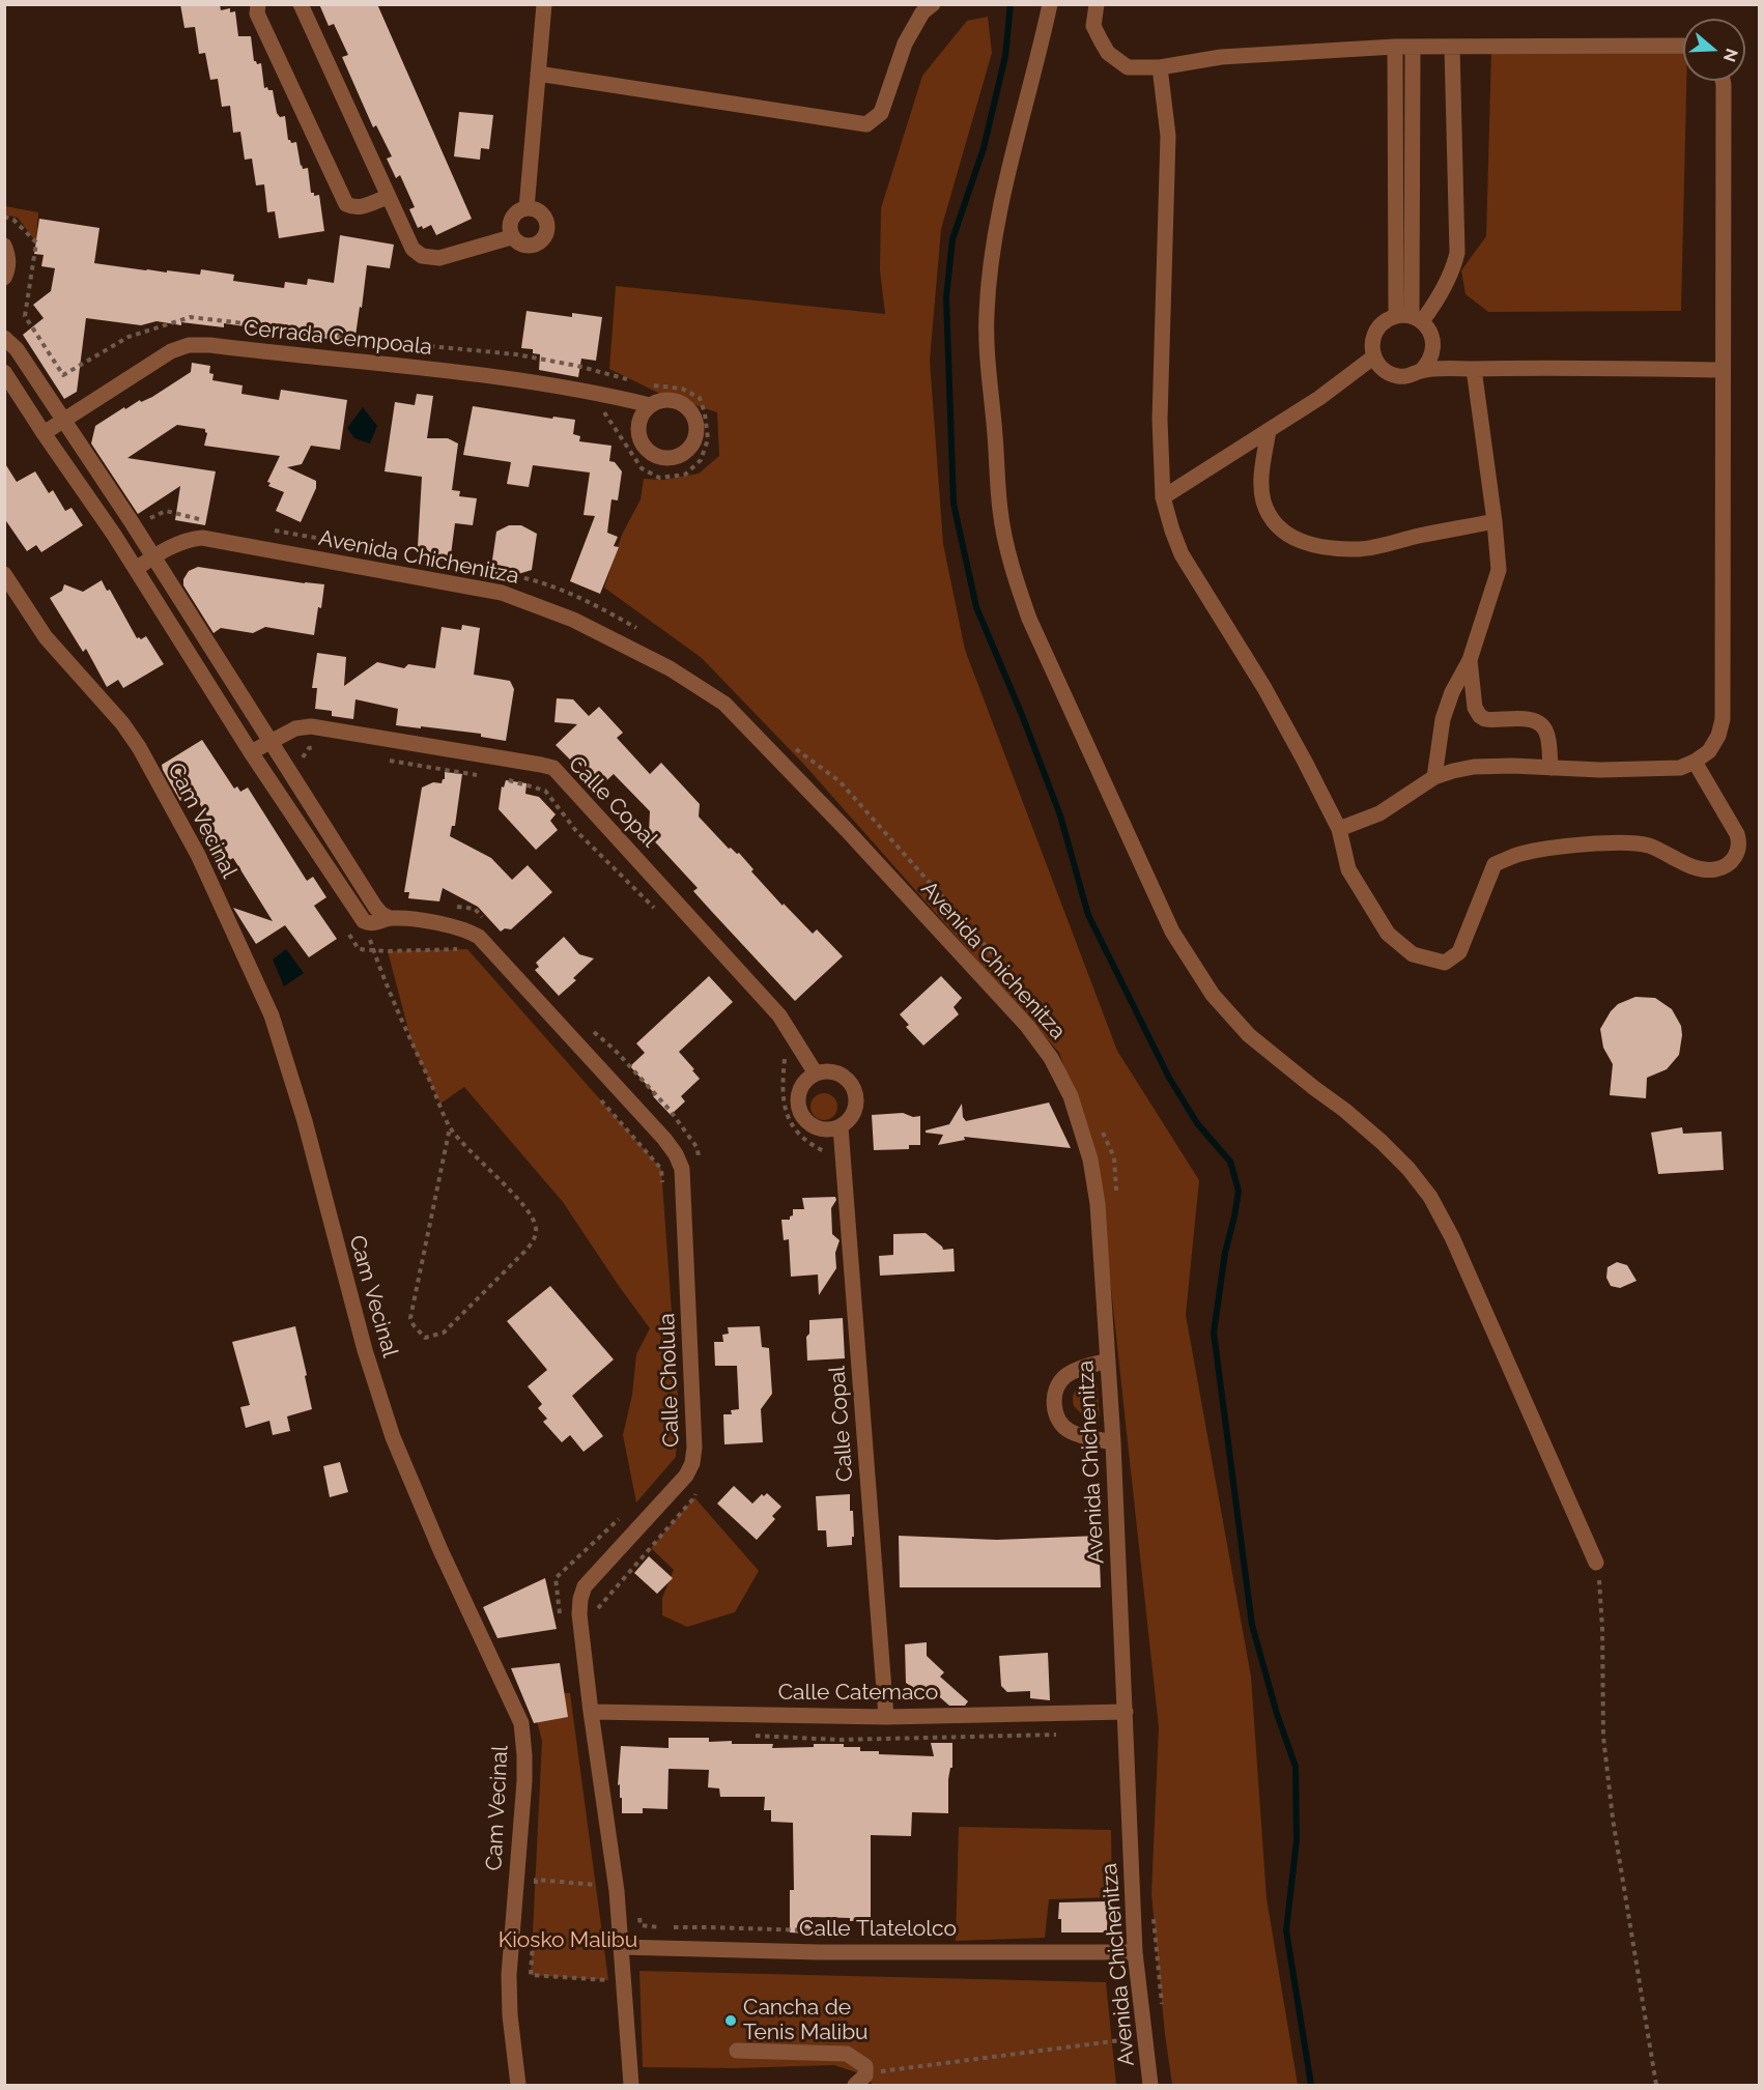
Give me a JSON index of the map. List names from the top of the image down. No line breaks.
{"streets":{"street":["Cerrada Cempoala","Avenida Chichenitza","Calle Copal","Cam Vecinal","Calle Cholula","Calle Catemaco","Calle Tlatelolco"]},"crossings":[["Avenida Chichenitza","Calle Catemaco"],["Avenida Chichenitza","Calle Tlatelolco"],["Calle Copal","Calle Catemaco"],["Calle Cholula","Calle Catemaco"],["Calle Cholula","Calle Tlatelolco"]],"parks":["Kiosko Malibu"],"places":["Cancha de Tenis Malibu"],"north":"right"}
